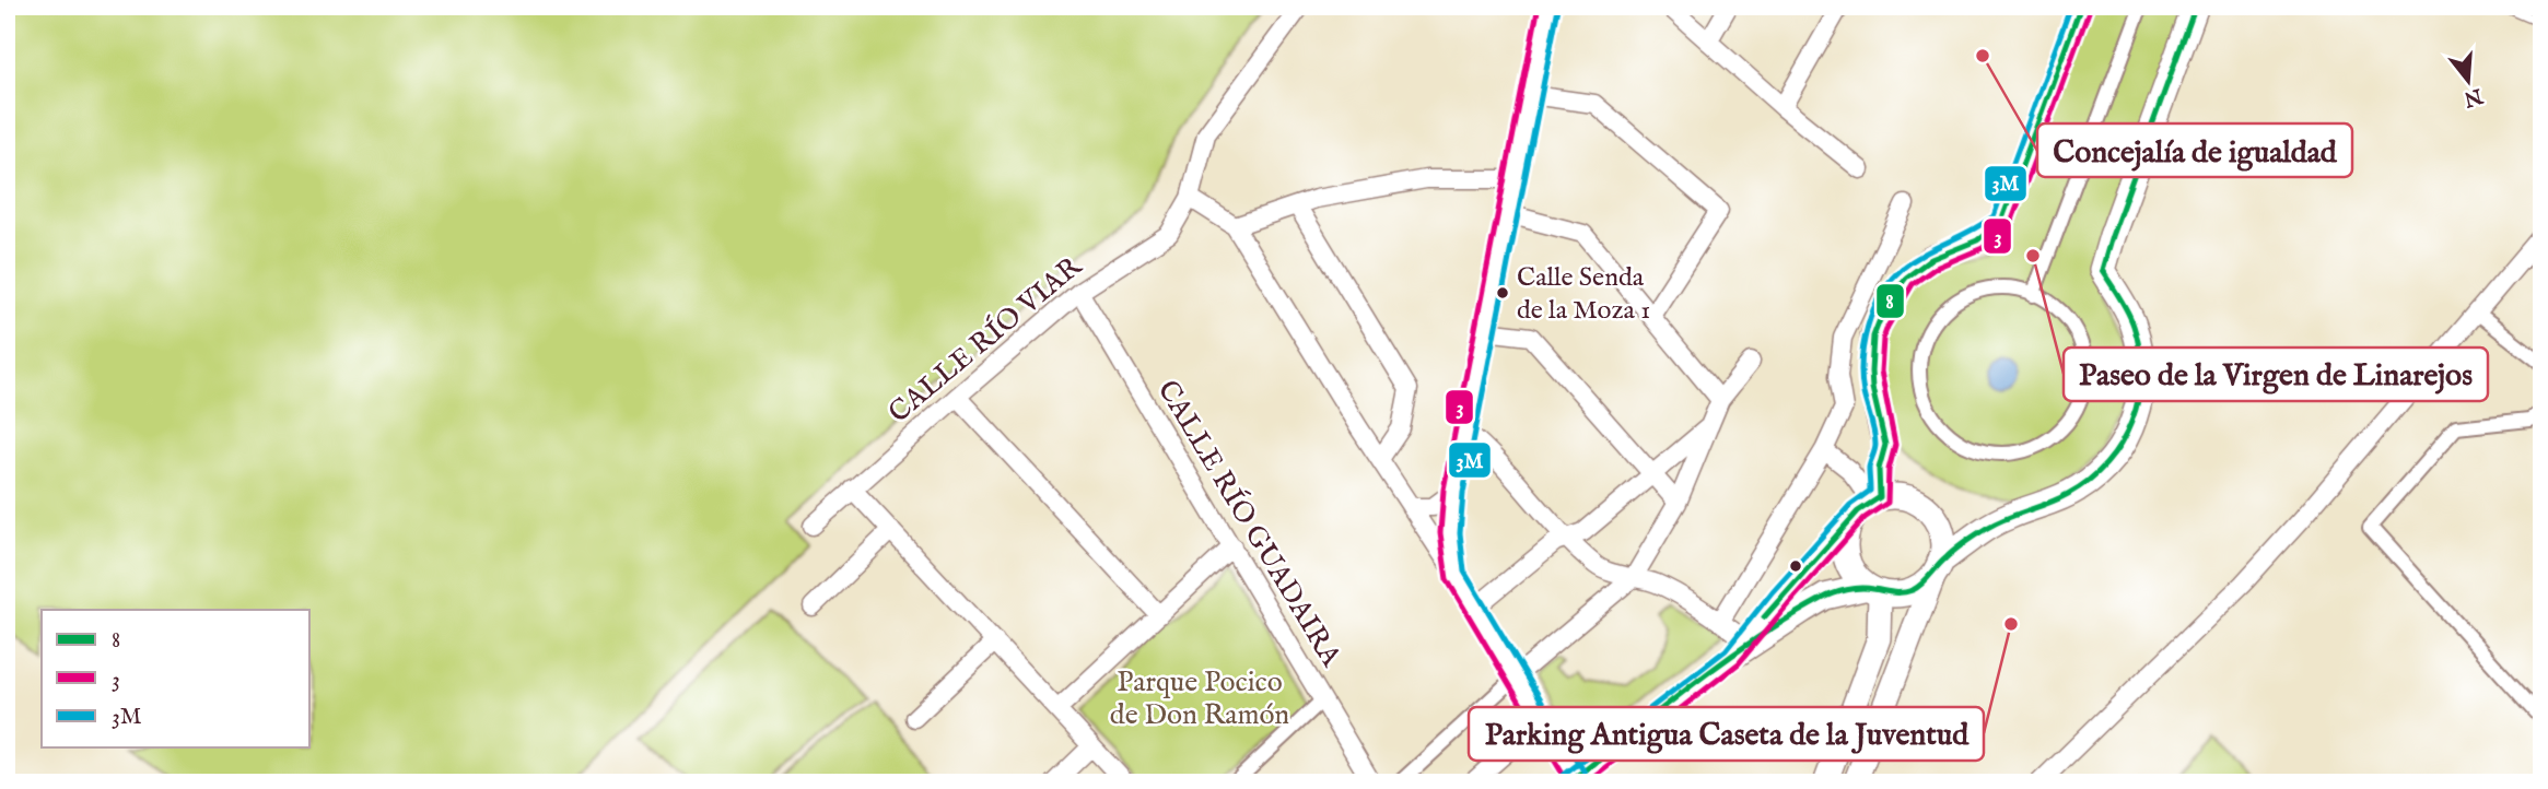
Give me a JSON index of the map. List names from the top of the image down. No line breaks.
{"streets":{"street":["CALLE RÍO VIAR","CALLE RÍO GUADAIRA"]},"crossings":[["CALLE RÍO VIAR","CALLE RÍO GUADAIRA"]],"parks":["Parque Pocico de Don Ramón"],"places":["Concejalía de igualdad","Paseo de la Virgen de Linarejos","Calle Senda de la Moza 1","Parking Antigua Caseta de la Juventud"],"lines":["transit line 8","transit line 3","transit line 3M"],"legend":["8","3","3M"],"north":"bottom"}
